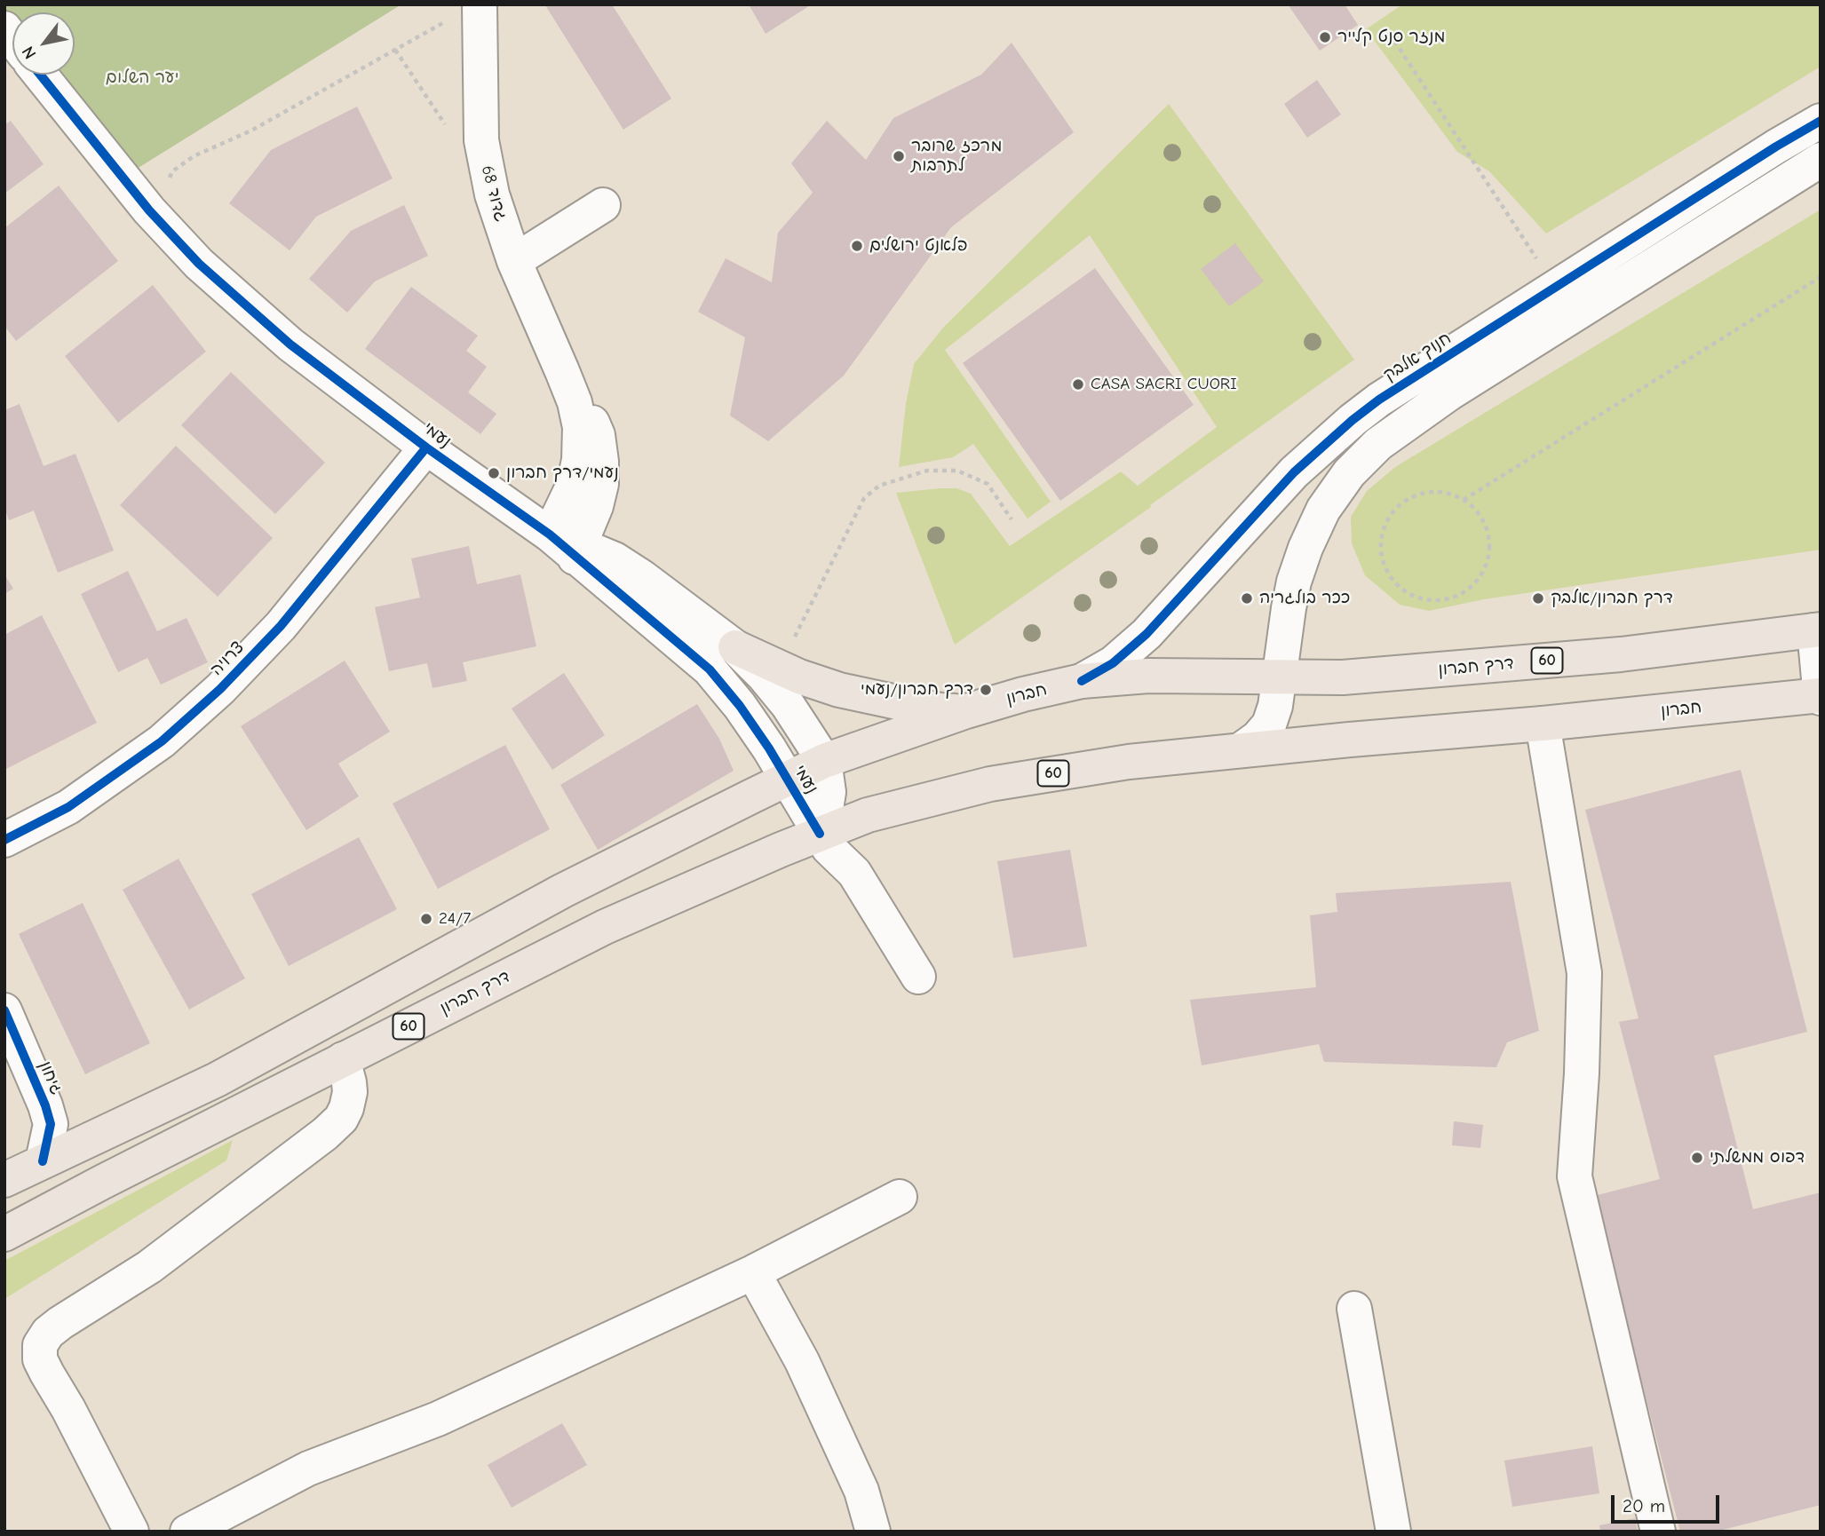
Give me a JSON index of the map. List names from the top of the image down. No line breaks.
{"streets":{"highway":["60","דרך חברון","חברון"],"street":["גדוד 68","חנוך אלבק","נעמי","צרויה","גיחון"]},"crossings":[["גדוד 68","נעמי"],["חנוך אלבק","חברון"],["נעמי","צרויה"],["נעמי","60"],["נעמי","דרך חברון"],["נעמי","חברון"],["60","דרך חברון"],["60","חברון"],["60","גיחון"],["דרך חברון","חברון"]],"parks":["יער השלום"],"places":["מנזר סנט קלייר","מרכז שרובר לתרבות","פלאנט ירושלים","CASA SACRI CUORI","נעמי/דרך חברון","ככר בולגריה","דרך חברון/אלבק","דרך חברון/נעמי","24/7","דפוס ממשלתי"],"scale_bar":"20 m","north":"bottom left"}
